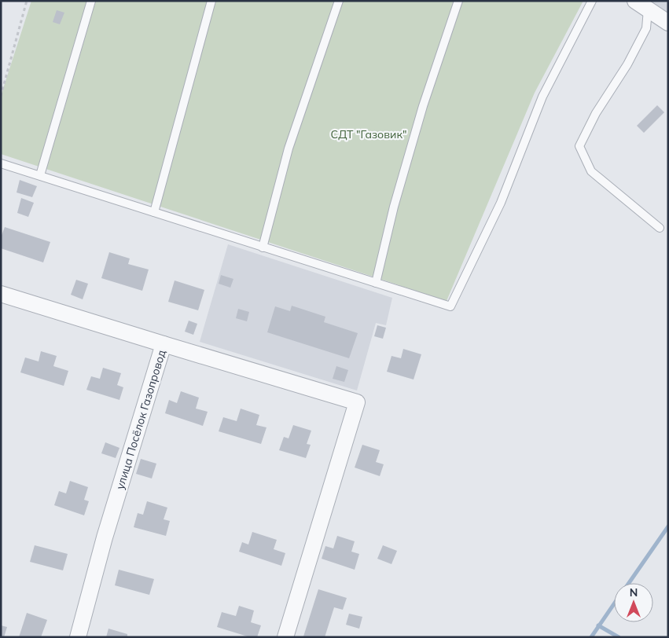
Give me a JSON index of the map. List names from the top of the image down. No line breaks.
{"streets":{"street":["улица Посёлок Газопровод"]},"parks":["СДТ \"Газовик\""],"north":"top"}
